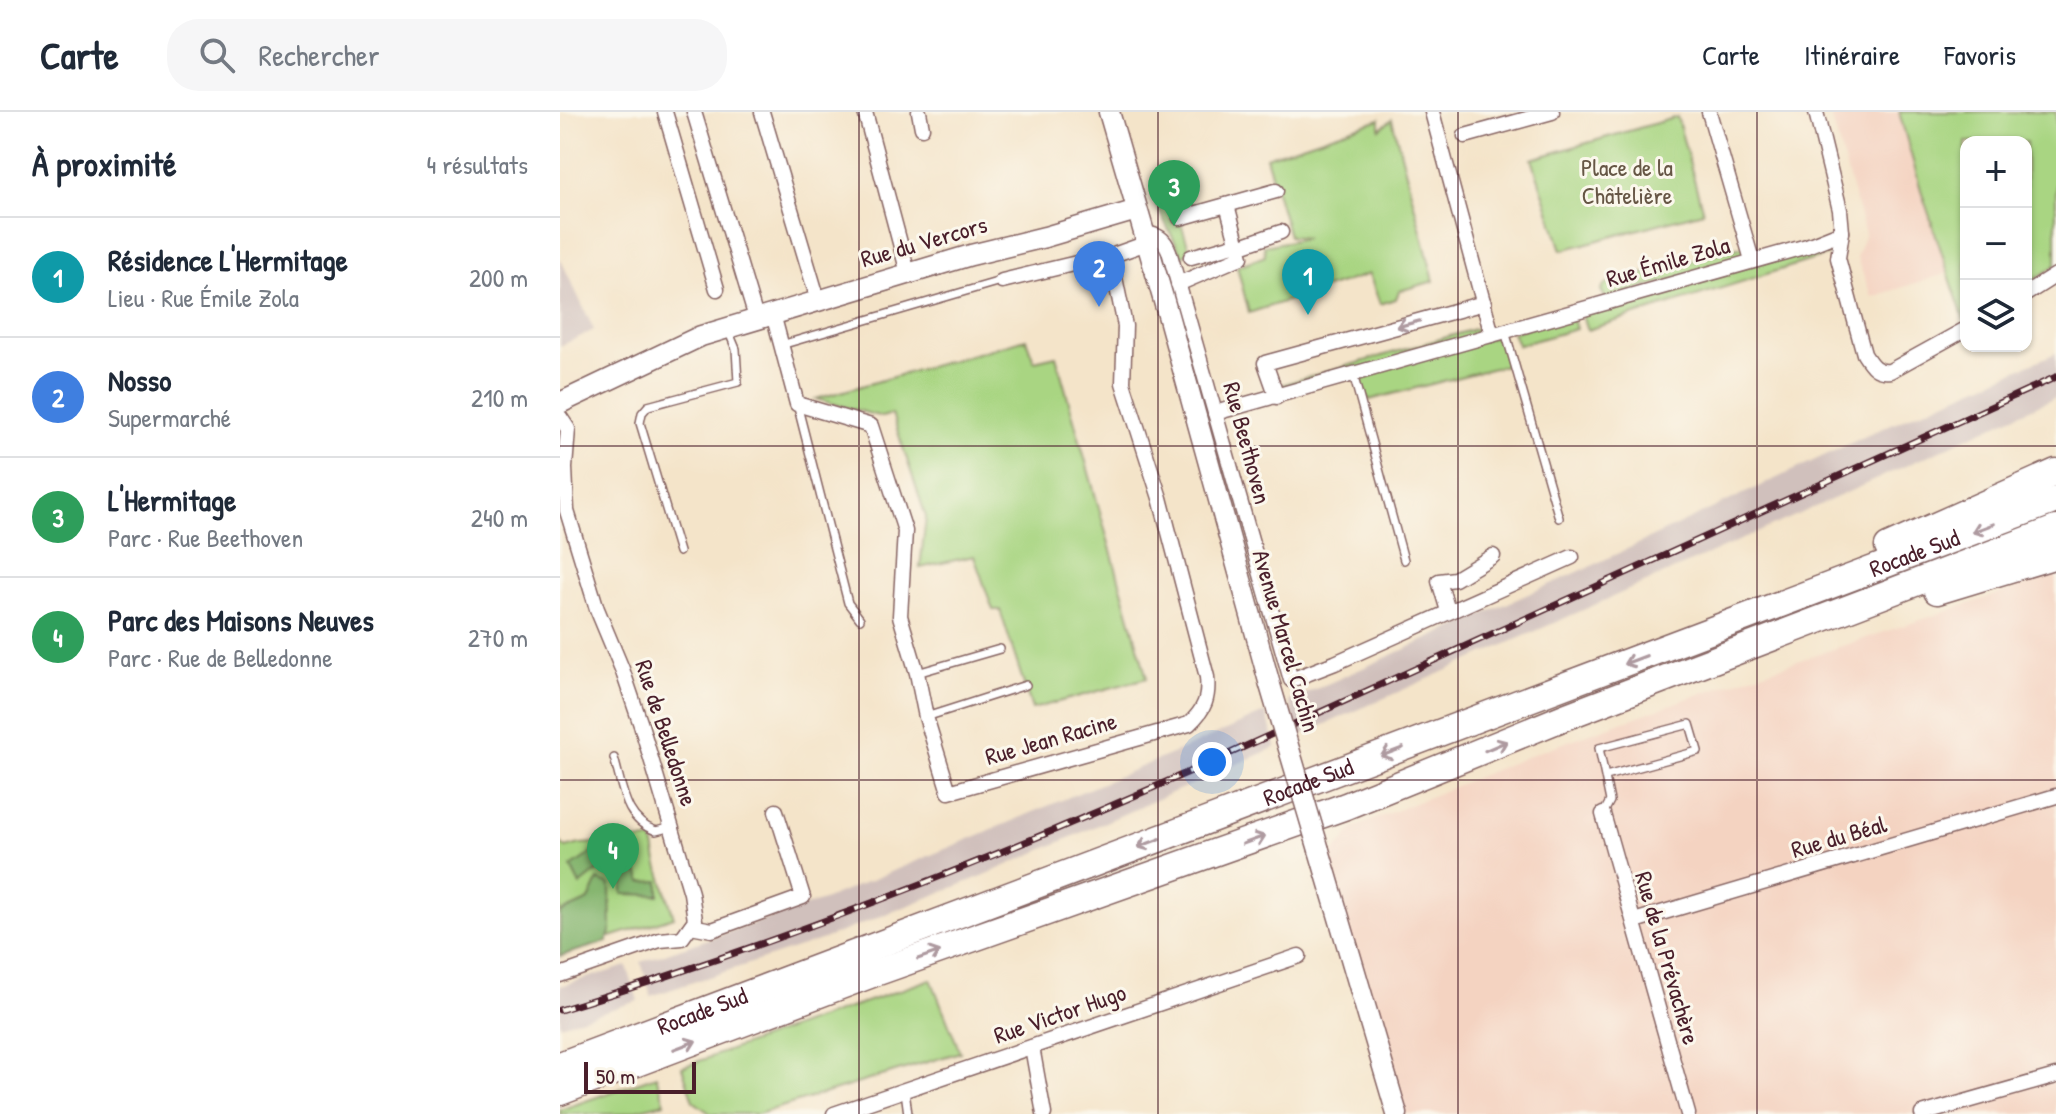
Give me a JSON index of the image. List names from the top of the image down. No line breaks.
{"streets":{"highway":["Rocade Sud"],"street":["Rue du Vercors","Rue Émile Zola","Rue Beethoven","Avenue Marcel Cachin","Rue de Belledonne","Rue Jean Racine","Rue du Béal","Rue de la Prévachère","Rue Victor Hugo"]},"crossings":[["Rue du Vercors","Avenue Marcel Cachin"],["Rue Émile Zola","Rue Beethoven"],["Rue Beethoven","Avenue Marcel Cachin"],["Rue du Béal","Rue de la Prévachère"]],"parks":["Place de la Châtelière"],"scale_bar":"50 m","page":{"header":"Carte","search":"Rechercher","nav":["Carte","Itinéraire","Favoris"],"heading":["À proximité","4 résultats"],"map_buttons":["+","−"],"pins":["3","2","1","4"],"list":[{"mark":"1","name":"Résidence L'Hermitage","note":"Lieu · Rue Émile Zola","value":"200 m"},{"mark":"2","name":"Nosso","note":"Supermarché","value":"210 m"},{"mark":"3","name":"L'Hermitage","note":"Parc · Rue Beethoven","value":"240 m"},{"mark":"4","name":"Parc des Maisons Neuves","note":"Parc · Rue de Belledonne","value":"270 m"}],"scale":"50 m"}}
